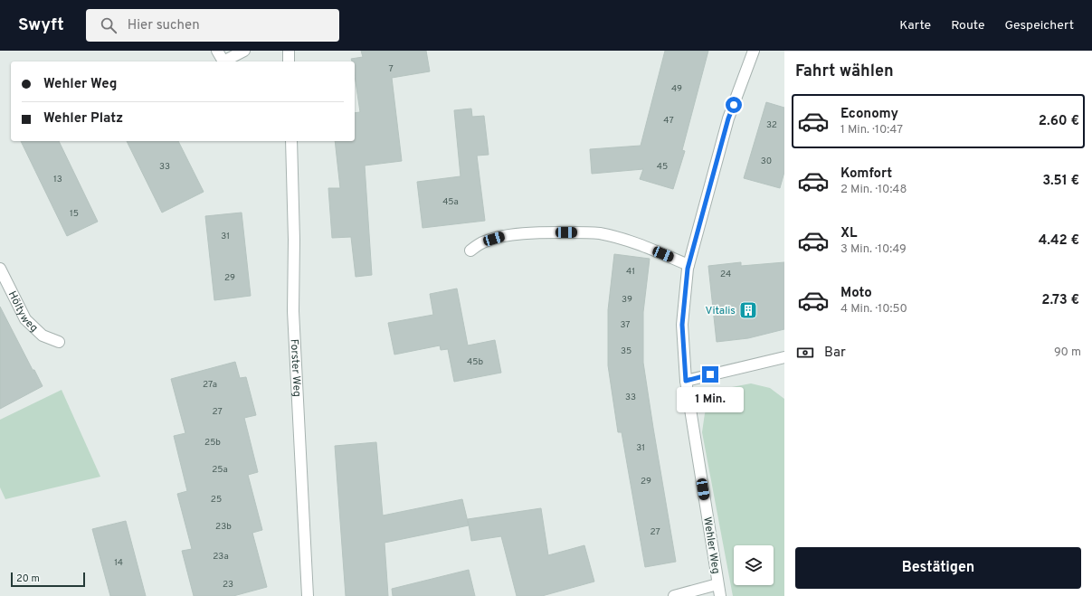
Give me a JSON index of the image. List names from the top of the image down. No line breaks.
{"streets":{"street":["Höltyweg","Forster Weg","Wehler Weg"]},"places":{"building":["Vitalis"]},"house_numbers":["7","49","47","32","30","33","45","13","45a","15","31","41","24","29","39","37","35","45b","27a","33","27","25b","31","25a","29","25","23b","27","23a","14","23"],"scale_bar":"20 m","page":{"header":"Swyft","search":"Hier suchen","nav":["Karte","Route","Gespeichert"],"heading":"Fahrt wählen","banner":["Wehler Weg","Wehler Platz"],"list":[{"name":"Economy","note":"1 Min. · 10:47","value":"2.60 €"},{"name":"Komfort","note":"2 Min. · 10:48","value":"3.51 €"},{"name":"XL","note":"3 Min. · 10:49","value":"4.42 €"},{"name":"Moto","note":"4 Min. · 10:50","value":"2.73 €"}],"pay":["Bar","90 m"],"bubble":"1 Min.","buttons":"Bestätigen","scale":"20 m"}}
